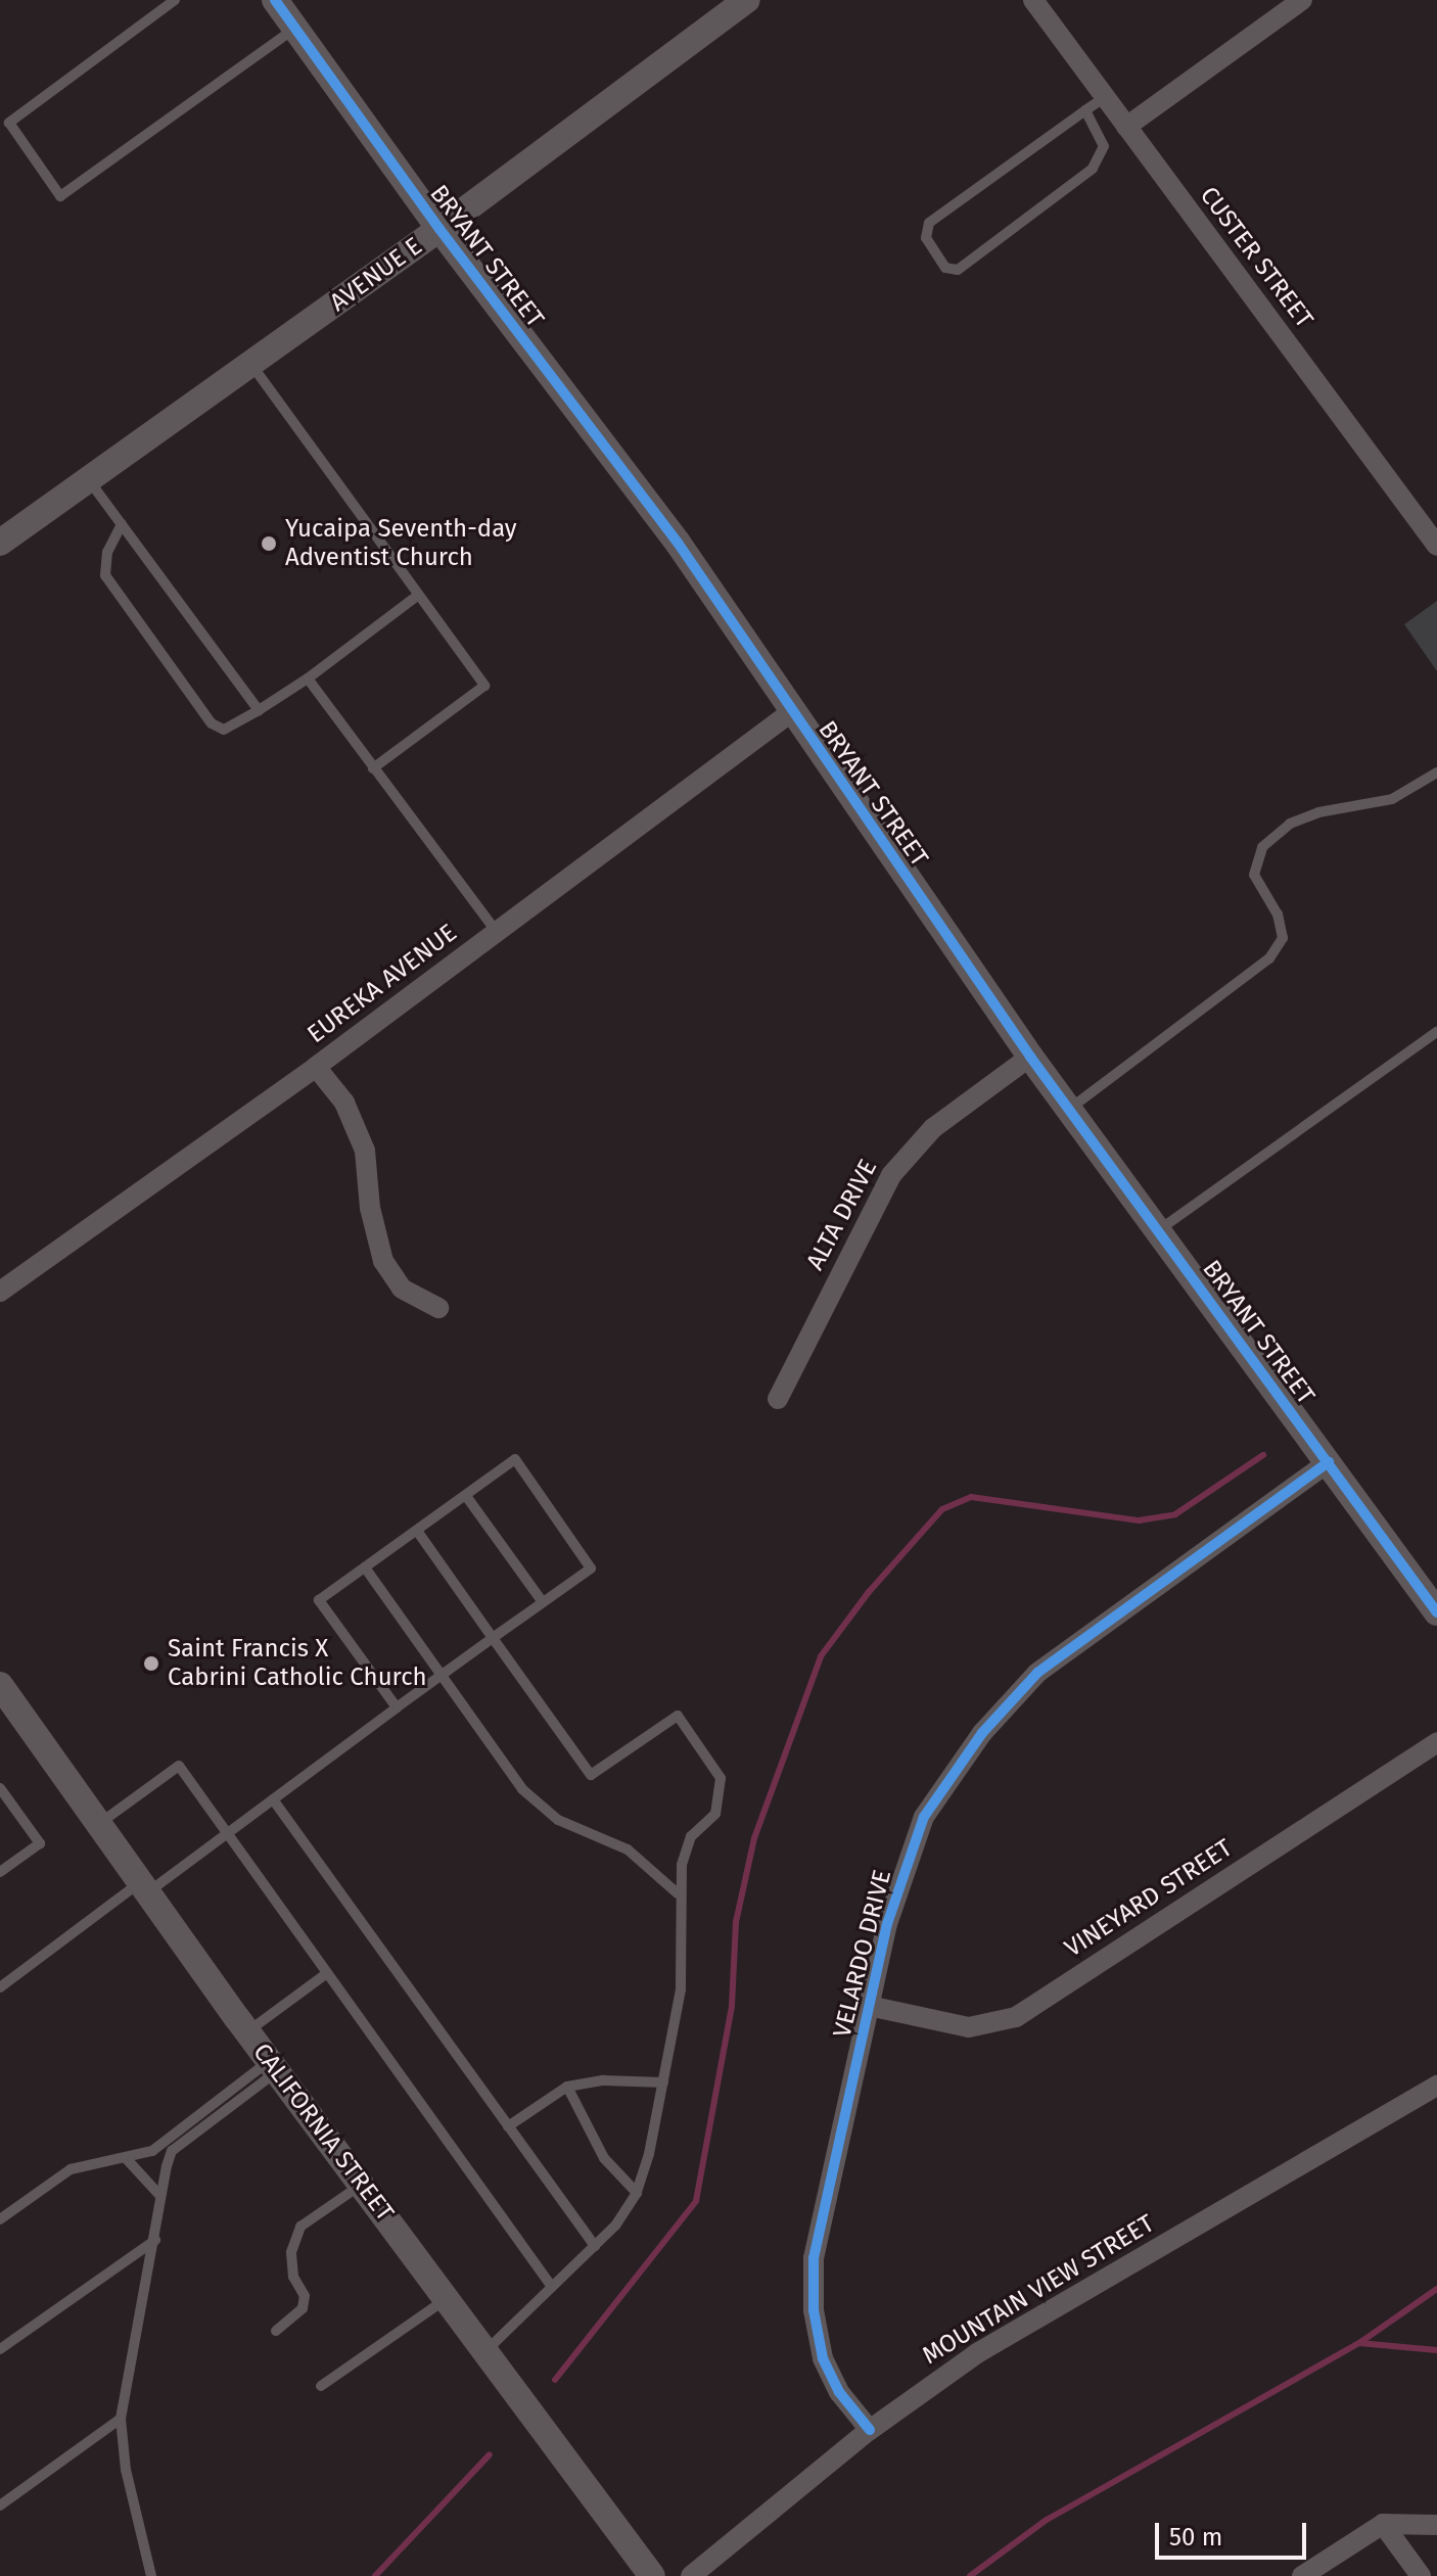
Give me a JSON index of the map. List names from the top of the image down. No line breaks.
{"streets":{"street":["BRYANT STREET","CUSTER STREET","AVENUE E","EUREKA AVENUE","ALTA DRIVE","VINEYARD STREET","VELARDO DRIVE","CALIFORNIA STREET","MOUNTAIN VIEW STREET"]},"crossings":[["BRYANT STREET","AVENUE E"],["BRYANT STREET","EUREKA AVENUE"],["BRYANT STREET","ALTA DRIVE"],["BRYANT STREET","VELARDO DRIVE"],["VINEYARD STREET","VELARDO DRIVE"],["VELARDO DRIVE","MOUNTAIN VIEW STREET"]],"places":["Yucaipa Seventh-day Adventist Church","Saint Francis X Cabrini Catholic Church"],"scale_bar":"50 m"}
